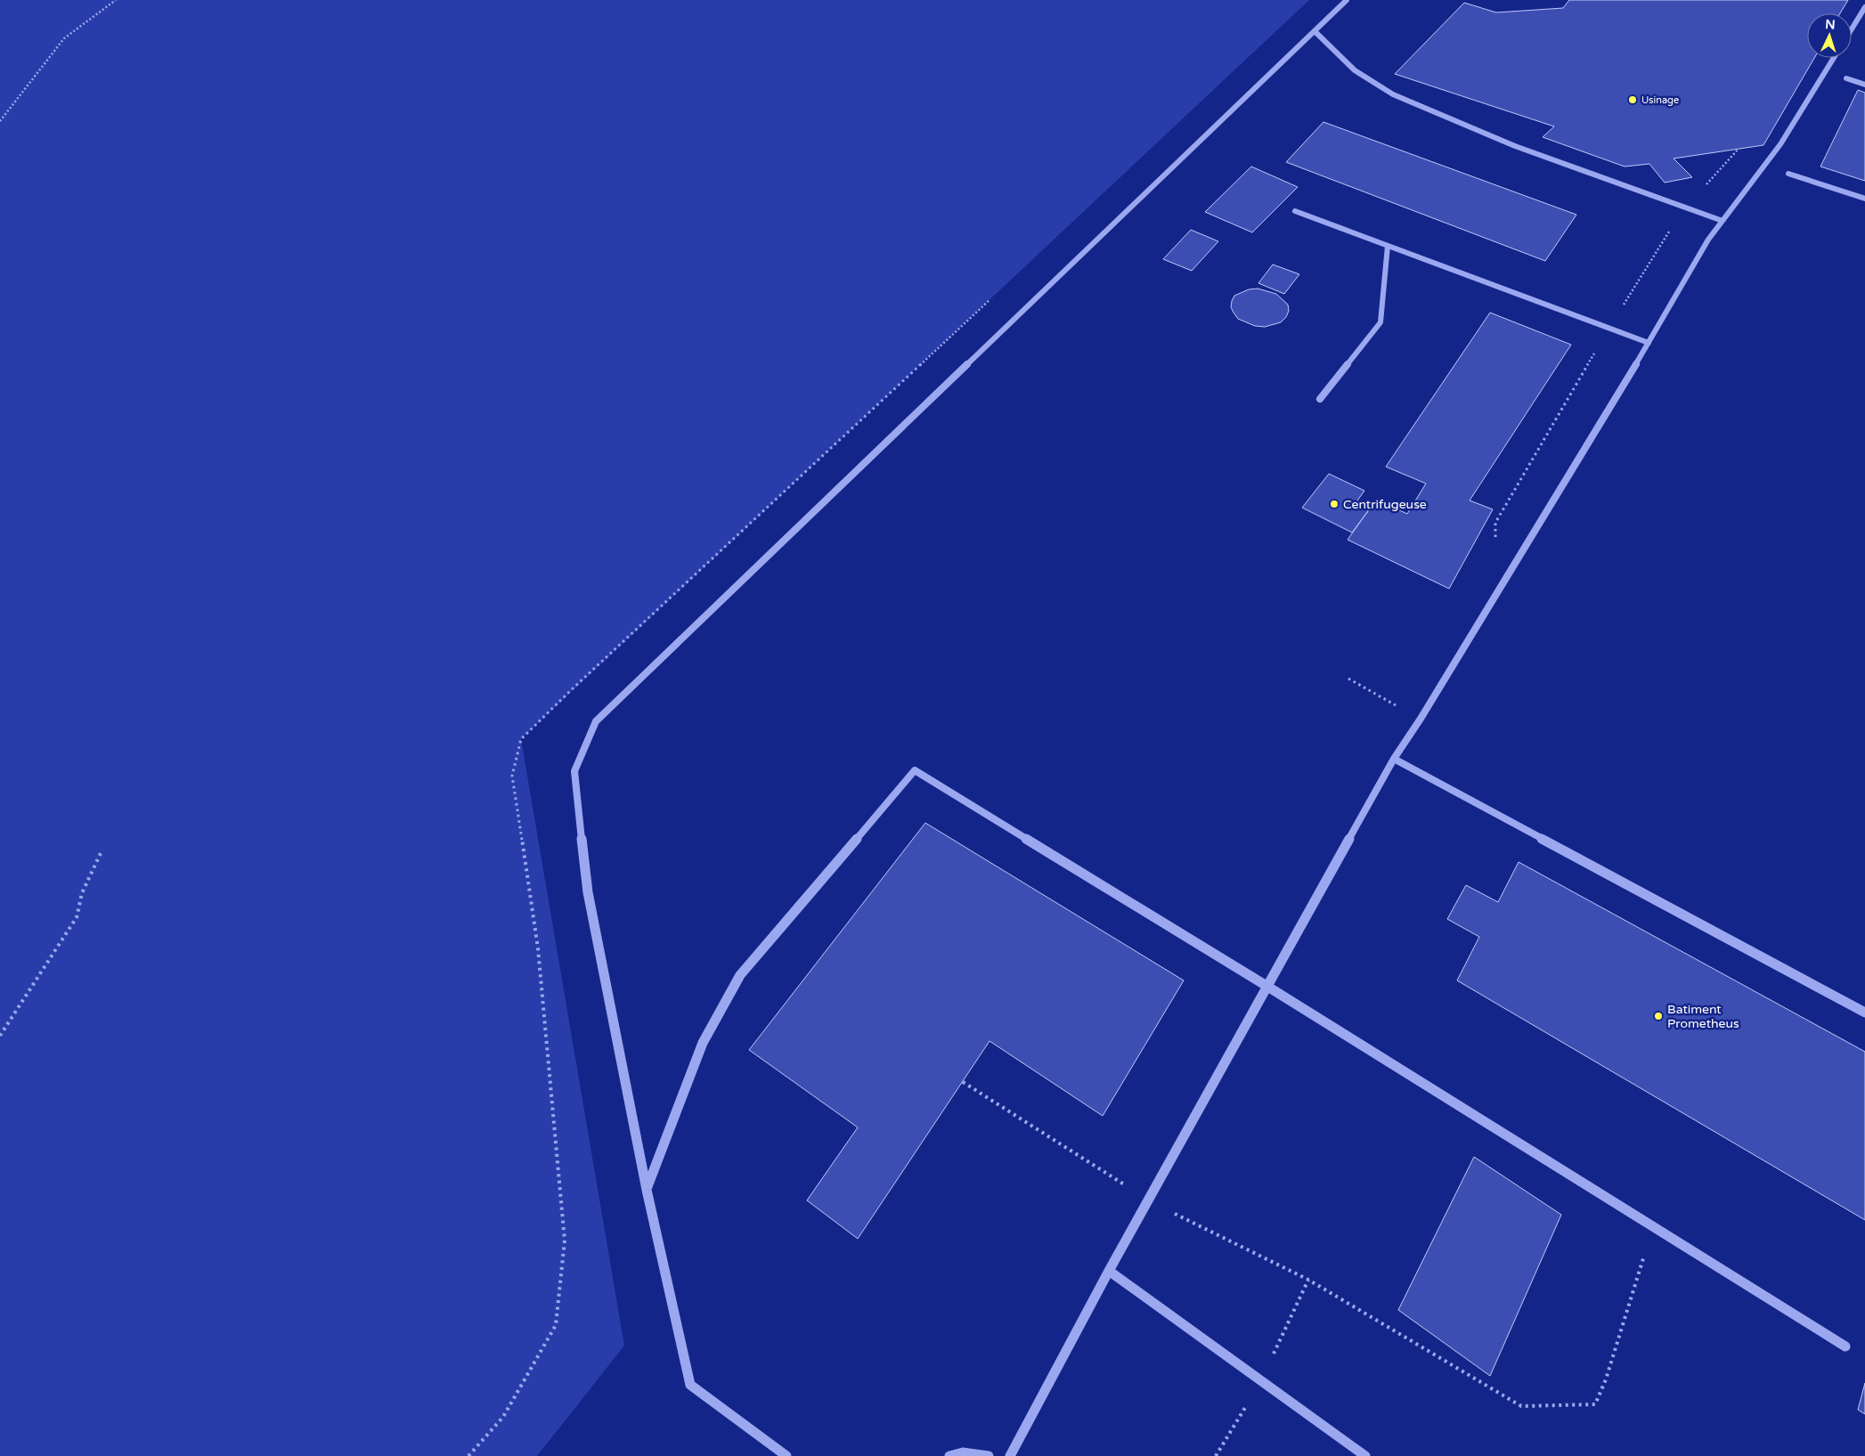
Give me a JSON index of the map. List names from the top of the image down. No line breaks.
{"places":["Usinage","Centrifugeuse","Batiment Prometheus"],"north":"top"}
